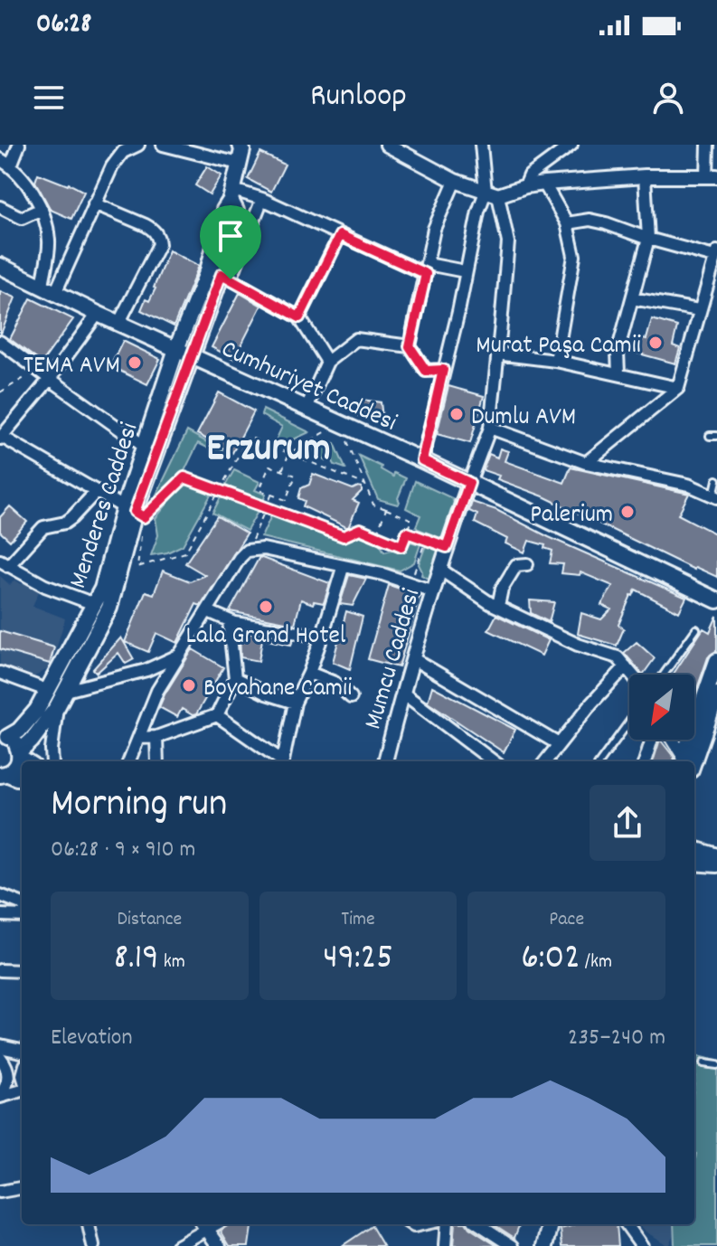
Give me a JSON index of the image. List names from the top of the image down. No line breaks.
{"streets":{"main road":["Cumhuriyet Caddesi","Menderes Caddesi"],"street":["Mumcu Caddesi"]},"crossings":[["Cumhuriyet Caddesi","Menderes Caddesi"],["Cumhuriyet Caddesi","Mumcu Caddesi"]],"districts":["Erzurum"],"places":["Murat Paşa Camii","TEMA AVM","Dumlu AVM","Palerium","Lala Grand Hotel","Boyahane Camii"],"north":"bottom left","page":{"status":"06:28","header":"Runloop","heading":["Morning run","06:28 · 9 × 910 m"],"stats":[["Distance","8.19 km"],["Time","49:25"],["Pace","6:02 /km"]],"chart":["Elevation","235–240 m"]}}
